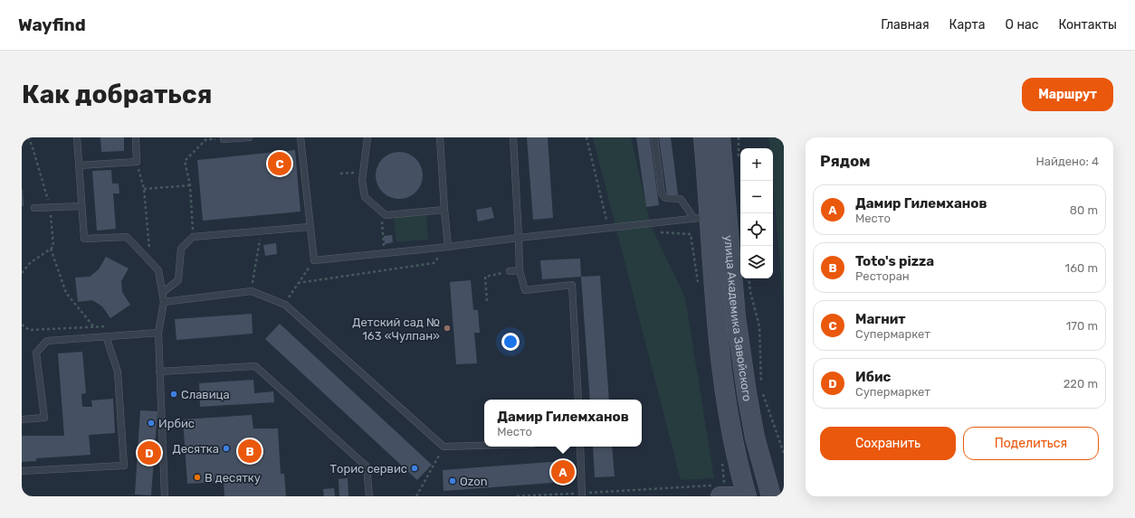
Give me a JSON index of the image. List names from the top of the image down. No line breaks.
{"streets":{"street":["улица Академика Завойского"]},"places":["Детский сад № 163 «Чулпан»","Славица","Ирбис","Десятка","Торис сервис","В десятку","Ozon"],"page":{"header":"Wayfind","nav":["Главная","Карта","О нас","Контакты"],"buttons":["Маршрут",["Сохранить","Поделиться"]],"title":"Как добраться","heading":["Рядом","Найдено: 4"],"map_buttons":["+","−"],"pins":["C","B","D","A"],"list":[{"mark":"A","name":"Дамир Гилемханов","note":"Место","value":"80 m"},{"mark":"B","name":"Toto's pizza","note":"Ресторан","value":"160 m"},{"mark":"C","name":"Магнит","note":"Супермаркет","value":"170 m"},{"mark":"D","name":"Ибис","note":"Супермаркет","value":"220 m"}],"popup":["Дамир Гилемханов","Место"]}}
